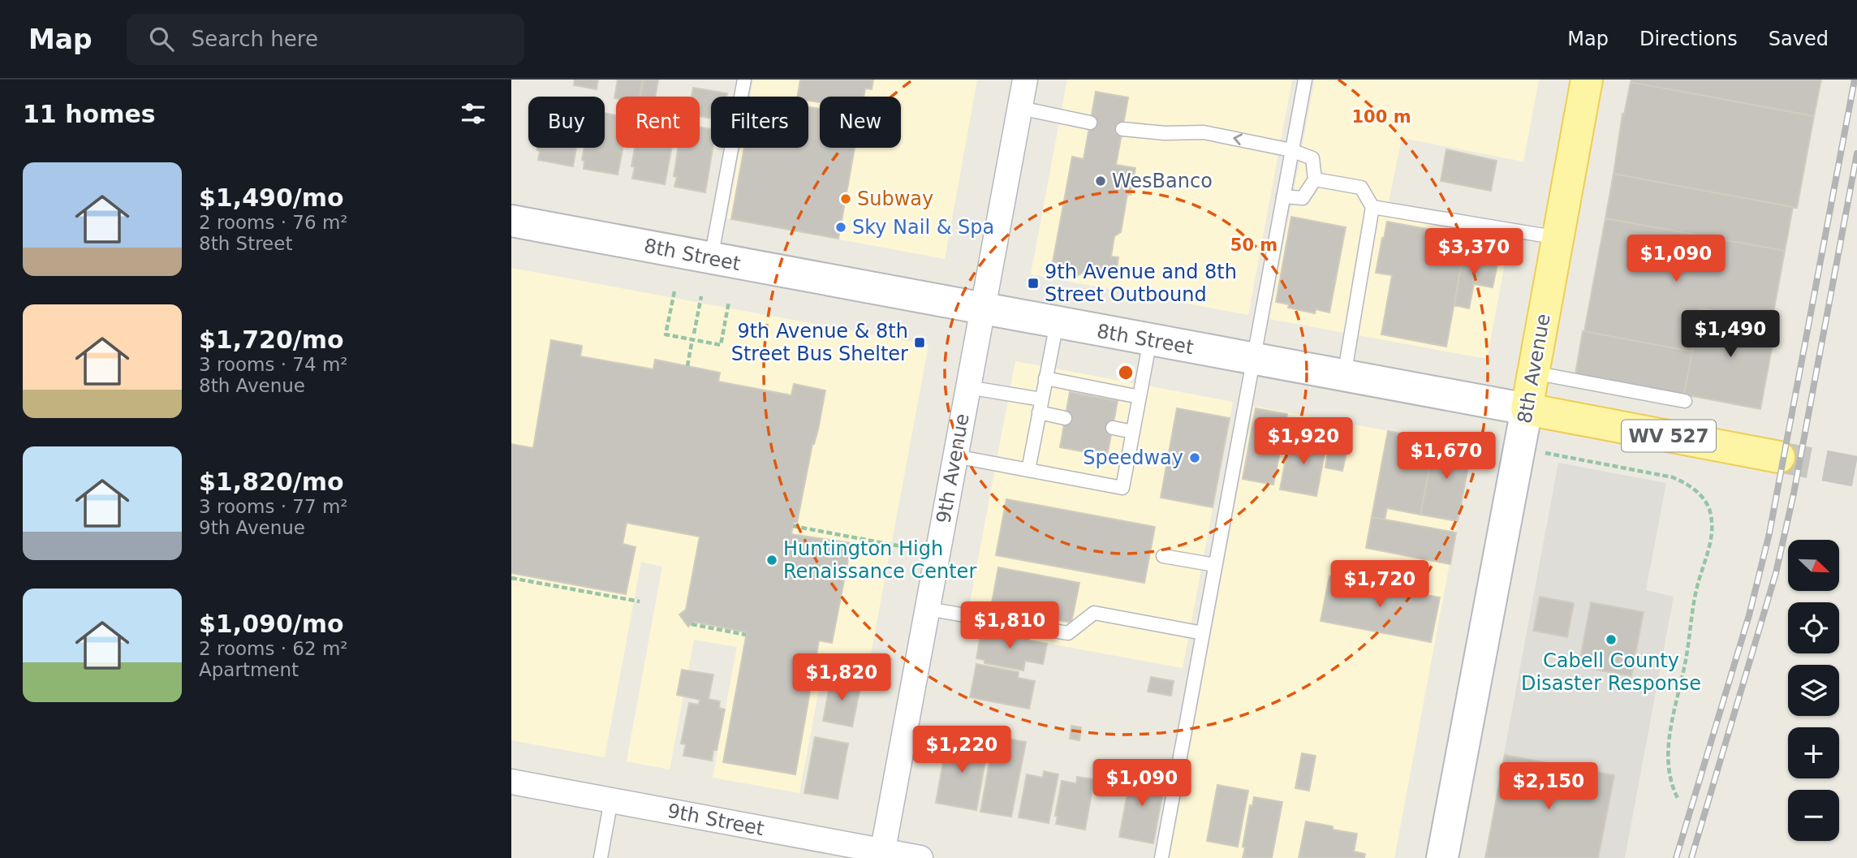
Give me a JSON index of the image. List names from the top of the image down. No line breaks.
{"streets":{"main road":["8th Street","8th Avenue","WV 527"],"street":["9th Avenue","9th Street"]},"crossings":[["8th Street","8th Avenue"],["8th Street","9th Avenue"],["9th Avenue","9th Street"]],"places":{"other":["WesBanco","Subway","Sky Nail & Spa","Speedway","Huntington High Renaissance Center","Cabell County Disaster Response"],"transit":["9th Avenue and 8th Street Outbound","9th Avenue & 8th Street Bus Shelter"]},"north":"bottom right","page":{"header":"Map","search":"Search here","nav":["Map","Directions","Saved"],"heading":"11 homes","chip":["Buy","Rent","Filters","New"],"list":[{"name":"$1,490/mo","note":"2 rooms · 76 m² · 8th Street"},{"name":"$1,720/mo","note":"3 rooms · 74 m² · 8th Avenue"},{"name":"$1,820/mo","note":"3 rooms · 77 m² · 9th Avenue"},{"name":"$1,090/mo","note":"2 rooms · 62 m² · Apartment"}],"price":["$3,370","$1,090","$1,490","$1,920","$1,670","$1,720","$1,810","$1,820","$1,220","$1,090","$2,150"],"map_buttons":["+","−"]},"rings":["100 m","50 m"]}
